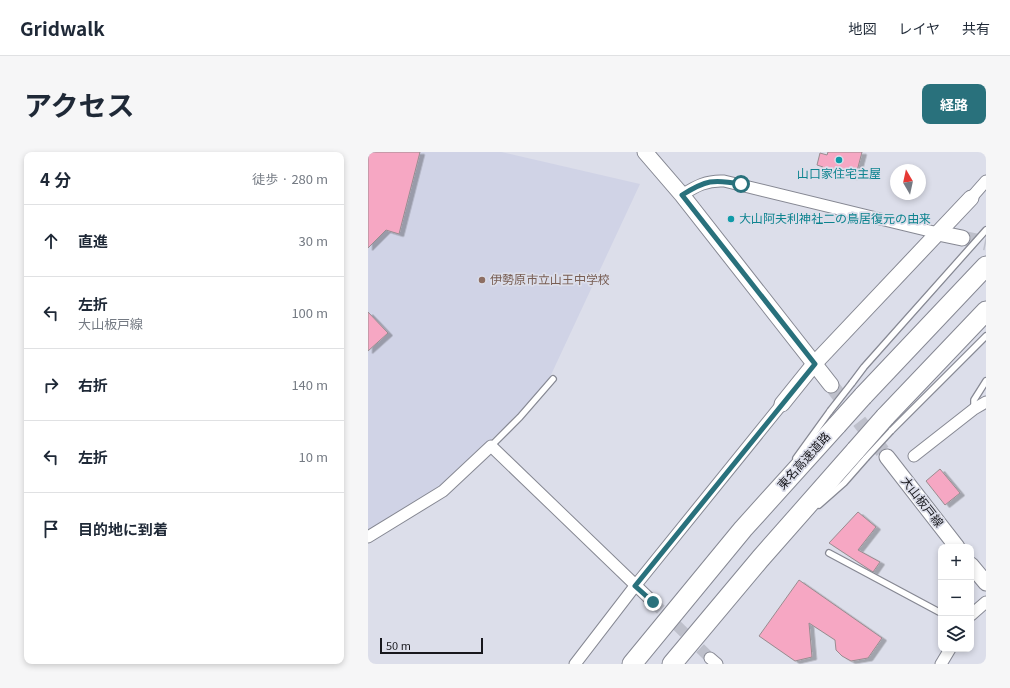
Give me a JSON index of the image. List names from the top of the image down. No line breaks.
{"streets":{"highway":["東名高速道路"],"main road":["大山板戸線"]},"places":["山口家住宅主屋","大山阿夫利神社二の鳥居復元の由来","伊勢原市立山王中学校"],"scale_bar":"50 m","north":"top","page":{"header":"Gridwalk","nav":["地図","レイヤ","共有"],"title":"アクセス","buttons":"経路","heading":["4 分","徒歩 · 280 m"],"list":[["直進","30 m"],["左折","大山板戸線","100 m"],["右折","140 m"],["左折","10 m"],"目的地に到着"],"map_buttons":["+","−"],"scale":"50 m"}}
